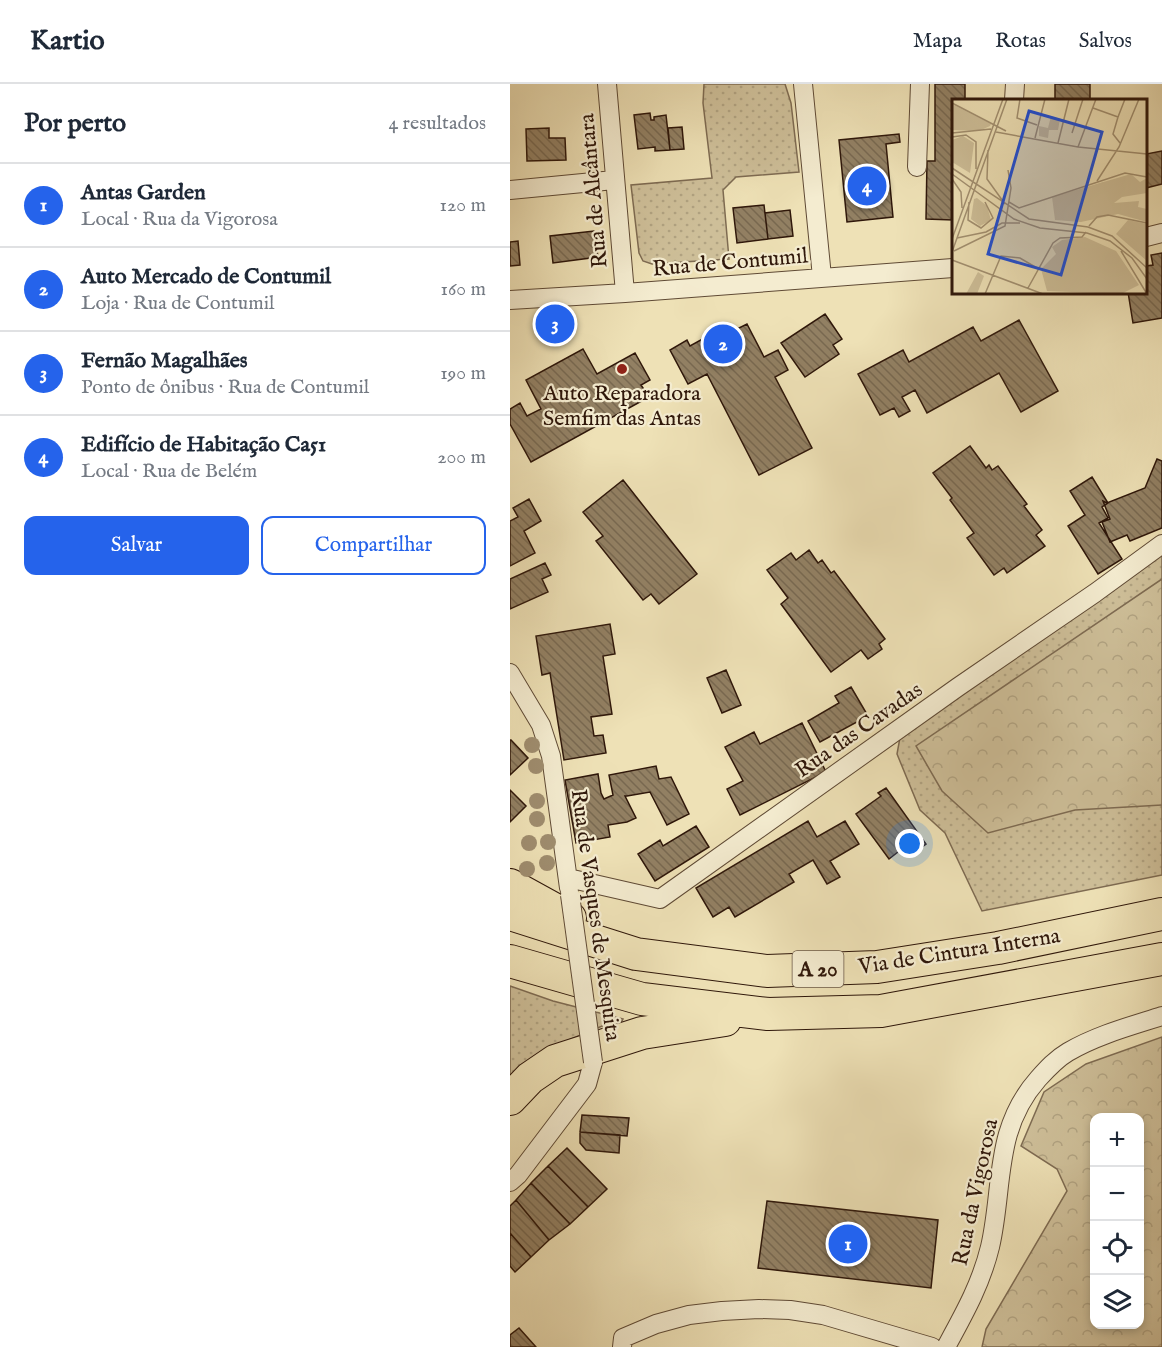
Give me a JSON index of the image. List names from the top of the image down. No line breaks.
{"streets":{"highway":["Via de Cintura Interna","A 20"],"street":["Rua de Alcântara","Rua de Contumil","Rua das Cavadas","Rua de Vasques de Mesquita","Rua da Vigorosa"]},"crossings":[["Rua de Alcântara","Rua de Contumil"],["Rua das Cavadas","Rua de Vasques de Mesquita"]],"places":["Auto Reparadora Semfim das Antas"],"page":{"header":"Kartio","nav":["Mapa","Rotas","Salvos"],"heading":["Por perto","4 resultados"],"list":[{"mark":"1","name":"Antas Garden","note":"Local · Rua da Vigorosa","value":"120 m"},{"mark":"2","name":"Auto Mercado de Contumil","note":"Loja · Rua de Contumil","value":"160 m"},{"mark":"3","name":"Fernão Magalhães","note":"Ponto de ônibus · Rua de Contumil","value":"190 m"},{"mark":"4","name":"Edifício de Habitação Ca51","note":"Local · Rua de Belém","value":"200 m"}],"pins":["4","3","2","1"],"buttons":["Salvar","Compartilhar"],"map_buttons":["+","−"]}}
